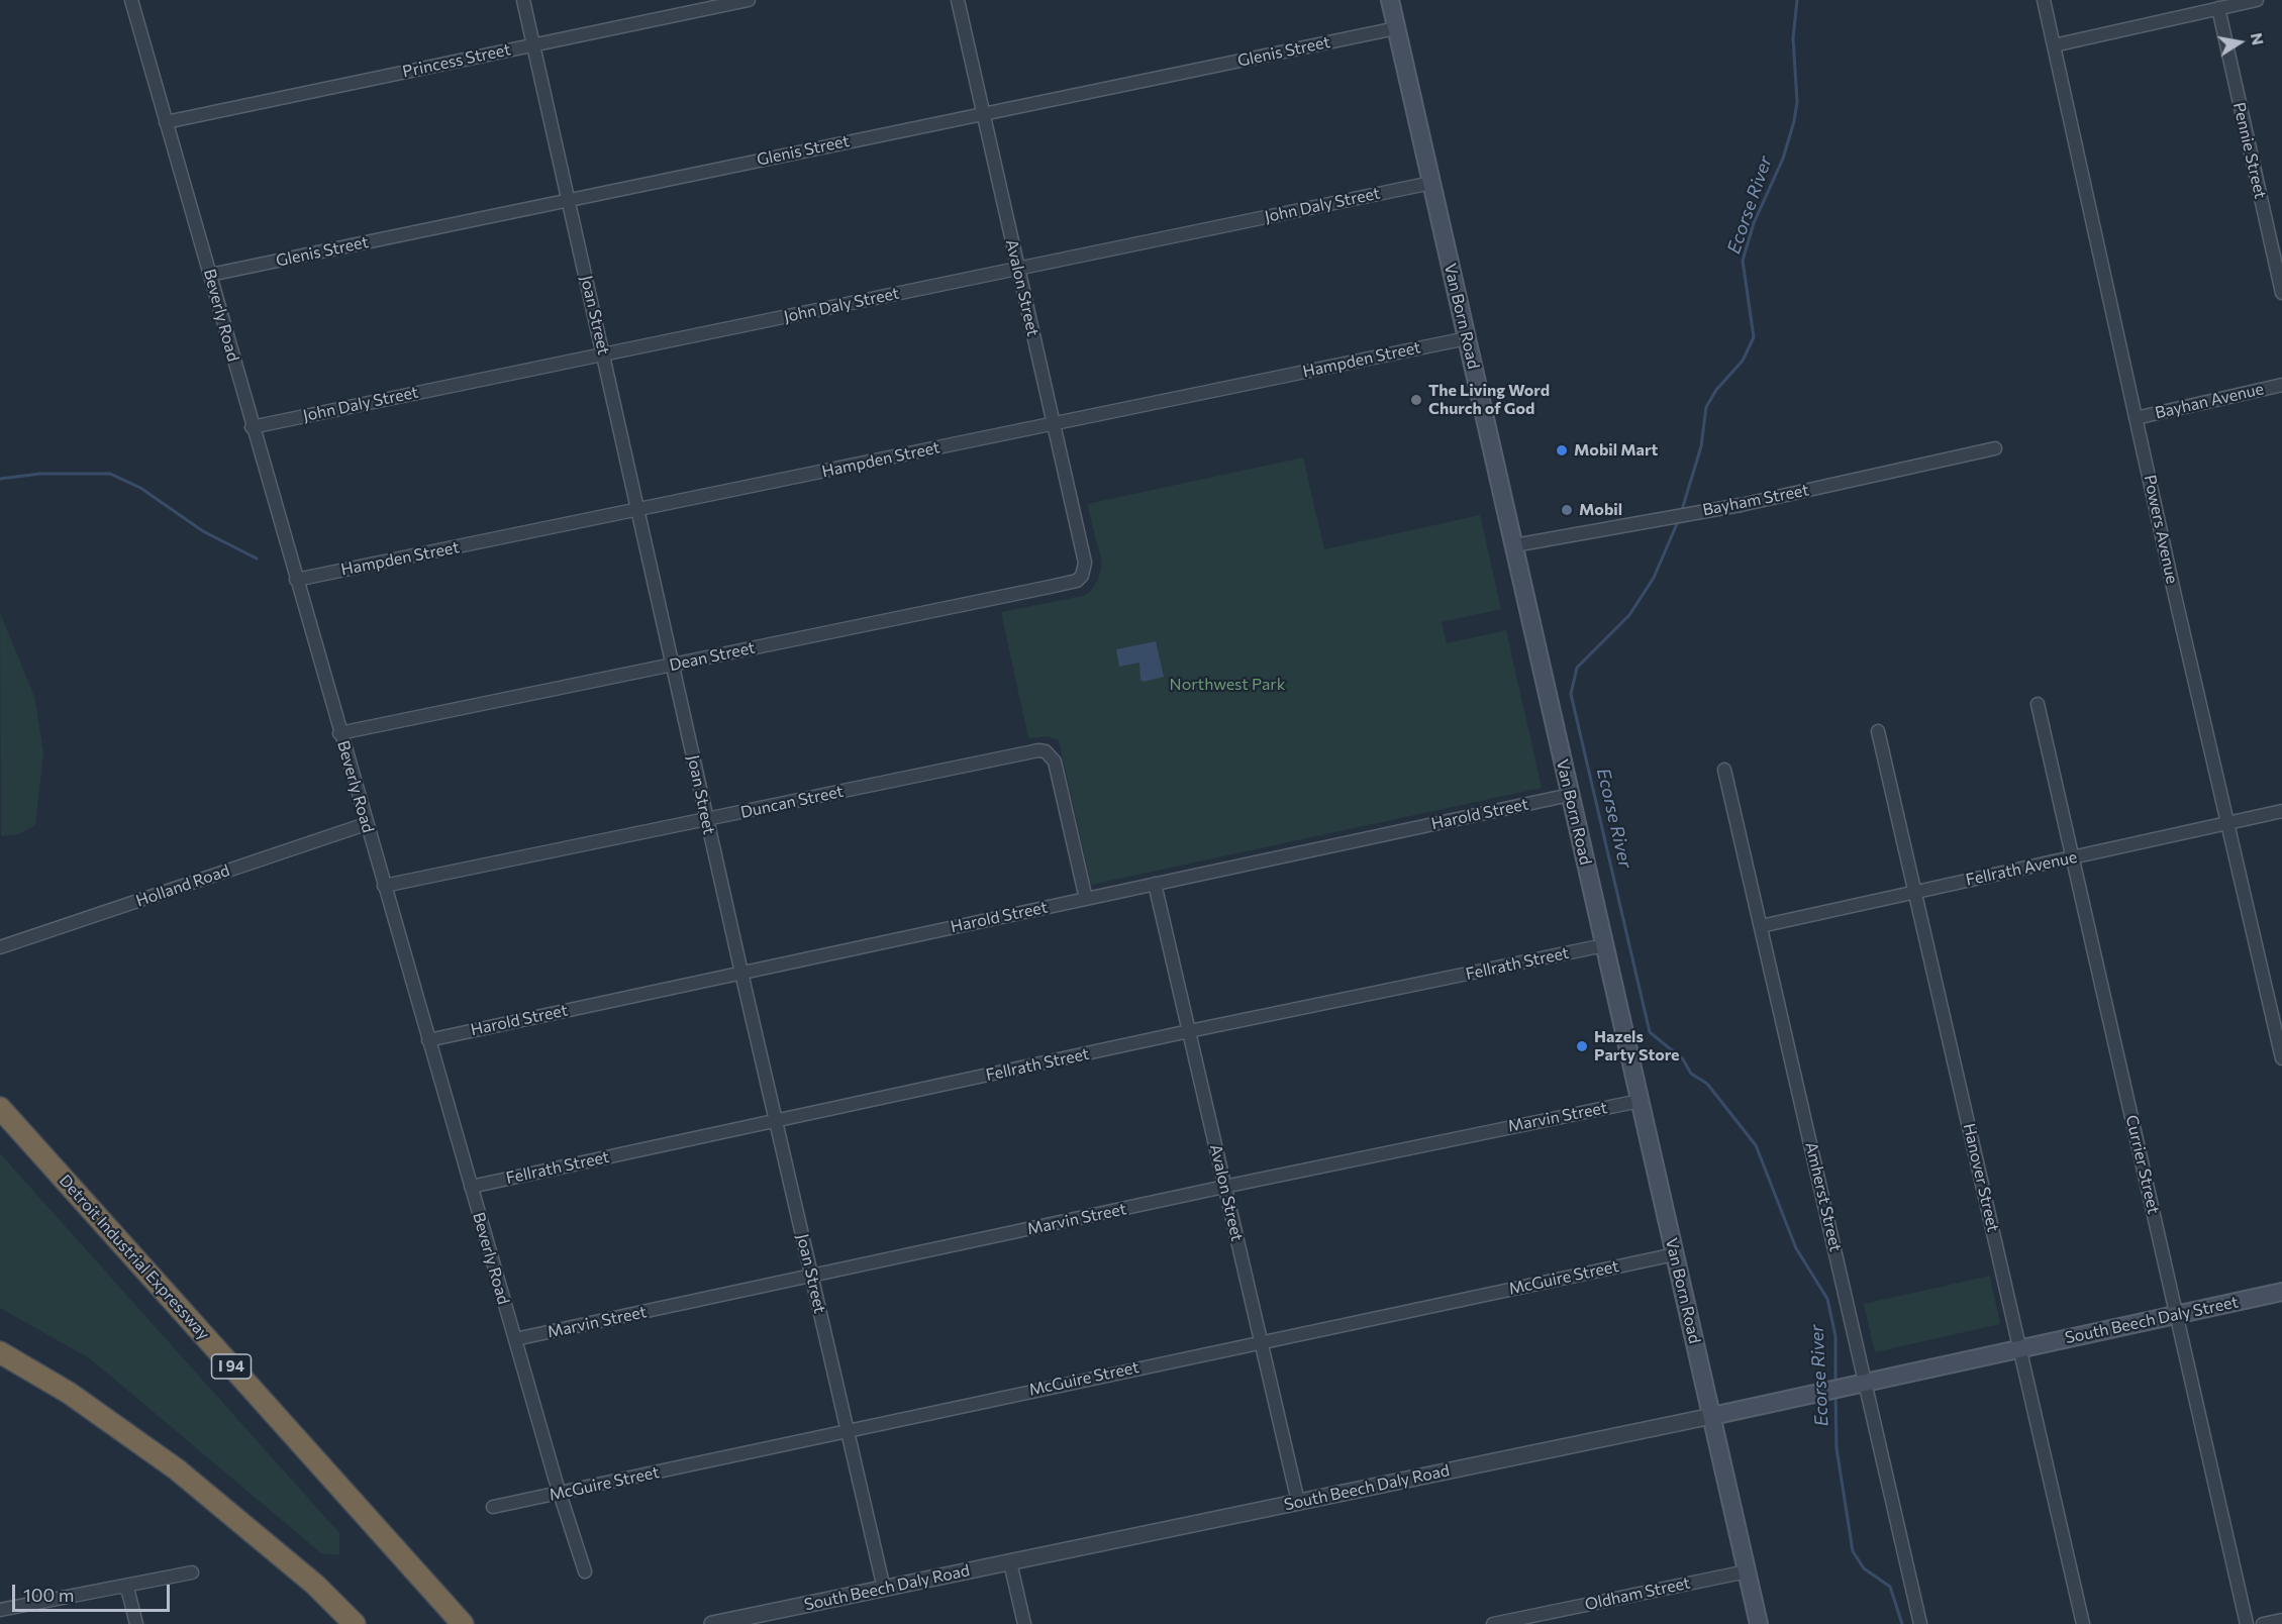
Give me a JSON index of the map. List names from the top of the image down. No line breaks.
{"streets":{"highway":["Detroit Industrial Expressway","I 94"],"main road":["Van Born Road","South Beech Daly Street","South Beech Daly Road"],"street":["Glenis Street","Princess Street","Pennie Street","John Daly Street","Avalon Street","Beverly Road","Joan Street","Hampden Street","Bayhan Avenue","Bayham Street","Powers Avenue","Dean Street","Duncan Street","Harold Street","Fellrath Avenue","Holland Road","Fellrath Street","Marvin Street","Currier Street","Hanover Street","Amherst Street","McGuire Street","Oldham Street"]},"crossings":[["Glenis Street","Avalon Street"],["Glenis Street","Beverly Road"],["Glenis Street","Joan Street"],["Glenis Street","Van Born Road"],["Princess Street","Beverly Road"],["Princess Street","Joan Street"],["John Daly Street","Avalon Street"],["John Daly Street","Beverly Road"],["John Daly Street","Joan Street"],["John Daly Street","Van Born Road"],["Avalon Street","Hampden Street"],["Avalon Street","Dean Street"],["Avalon Street","Harold Street"],["Avalon Street","Fellrath Street"],["Avalon Street","Marvin Street"],["Avalon Street","McGuire Street"],["Avalon Street","South Beech Daly Road"],["Beverly Road","Hampden Street"],["Beverly Road","Dean Street"],["Beverly Road","Duncan Street"],["Beverly Road","Harold Street"],["Beverly Road","Holland Road"],["Beverly Road","Fellrath Street"],["Beverly Road","Marvin Street"],["Beverly Road","McGuire Street"],["Joan Street","Hampden Street"],["Joan Street","Dean Street"],["Joan Street","Duncan Street"],["Joan Street","Harold Street"],["Joan Street","Fellrath Street"],["Joan Street","Marvin Street"],["Joan Street","McGuire Street"],["Joan Street","South Beech Daly Road"],["Van Born Road","Hampden Street"],["Van Born Road","Bayham Street"],["Van Born Road","Harold Street"],["Van Born Road","Fellrath Street"],["Van Born Road","Marvin Street"],["Van Born Road","McGuire Street"],["Van Born Road","South Beech Daly Road"],["Van Born Road","Oldham Street"],["Bayhan Avenue","Powers Avenue"],["Powers Avenue","Fellrath Avenue"],["Duncan Street","Harold Street"],["Fellrath Avenue","Currier Street"],["Fellrath Avenue","Hanover Street"],["Fellrath Avenue","Amherst Street"],["Currier Street","South Beech Daly Street"],["Hanover Street","South Beech Daly Street"],["Hanover Street","South Beech Daly Road"],["Amherst Street","South Beech Daly Road"],["South Beech Daly Street","South Beech Daly Road"]],"water":["Ecorse River"],"parks":["Northwest Park"],"places":["The Living Word Church of God","Mobil Mart","Mobil","Hazels Party Store"],"scale_bar":"100 m","north":"right"}
